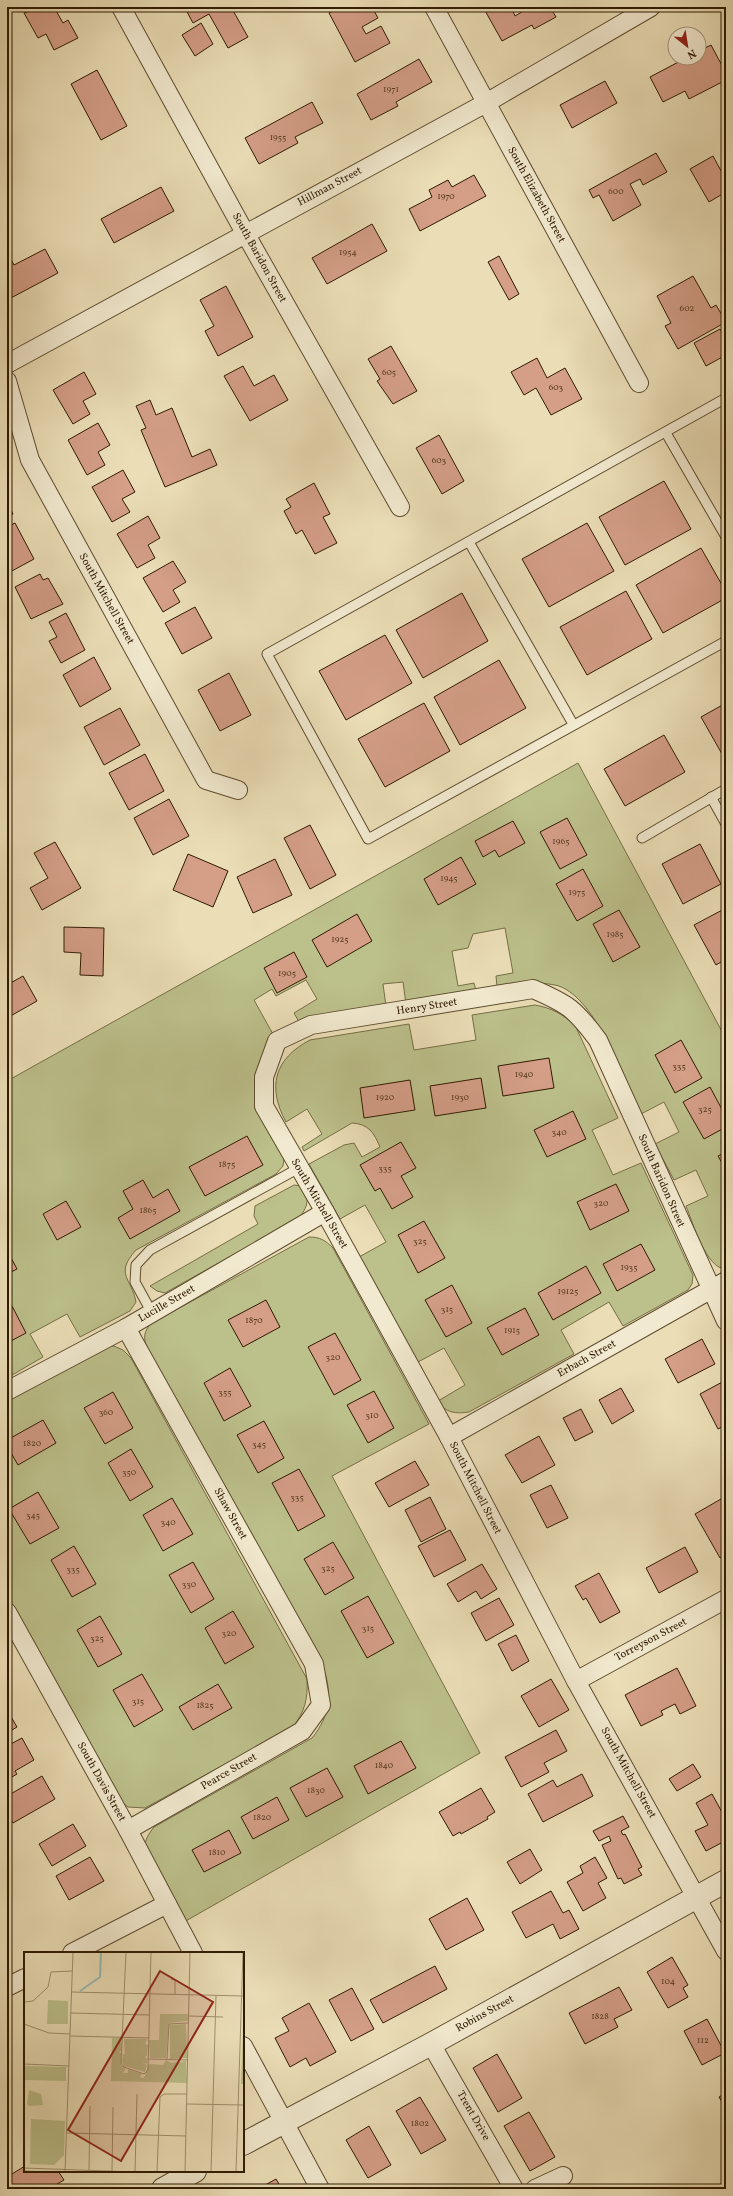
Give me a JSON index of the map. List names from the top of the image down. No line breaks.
{"streets":{"street":["Hillman Street","South Elizabeth Street","South Baridon Street","South Mitchell Street","Henry Street","Lucille Street","Erbach Street","Shaw Street","Torreyson Street","Pearce Street","South Davis Street","Robins Street","Trent Drive"]},"crossings":[["Hillman Street","South Elizabeth Street"],["Hillman Street","South Baridon Street"],["South Baridon Street","Henry Street"],["South Baridon Street","Erbach Street"],["South Mitchell Street","Henry Street"],["South Mitchell Street","Lucille Street"],["South Mitchell Street","Erbach Street"],["South Mitchell Street","Torreyson Street"],["South Mitchell Street","Robins Street"],["Lucille Street","Shaw Street"],["Shaw Street","Pearce Street"],["Pearce Street","South Davis Street"],["Robins Street","Trent Drive"]],"house_numbers":["1971","1955","600","1970","1954","602","605","603","603","1965","1945","1975","1985","1925","1905","335","1940","1920","1930","325","340","1875","335","320","1865","325","1935","19125","315","1870","1915","320","355","360","310","1820","345","350","335","345","340","325","335","330","315","320","325","315","1825","1840","1830","1820","1810","104","1828","112","1802"],"north":"bottom right"}
